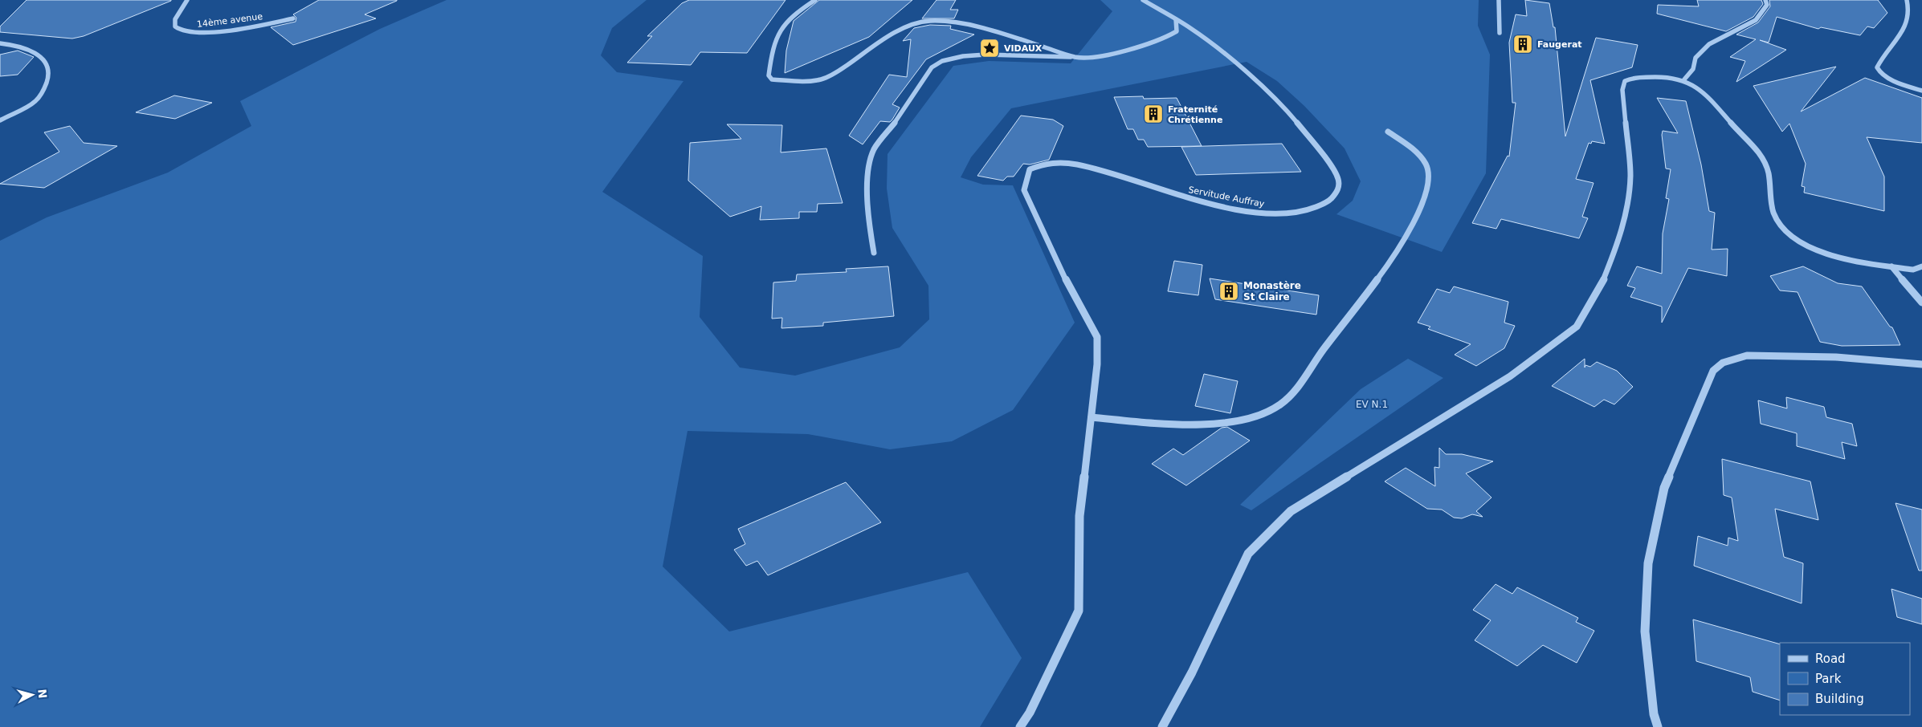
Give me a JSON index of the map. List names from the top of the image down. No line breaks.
{"streets":{"street":["14ème avenue","Servitude Auffray"]},"parks":["EV N.1"],"places":{"building":["Faugerat","Fraternité Chrétienne","Monastère St Claire"],"place":["VIDAUX"]},"legend":["Road","Park","Building"],"north":"right"}
